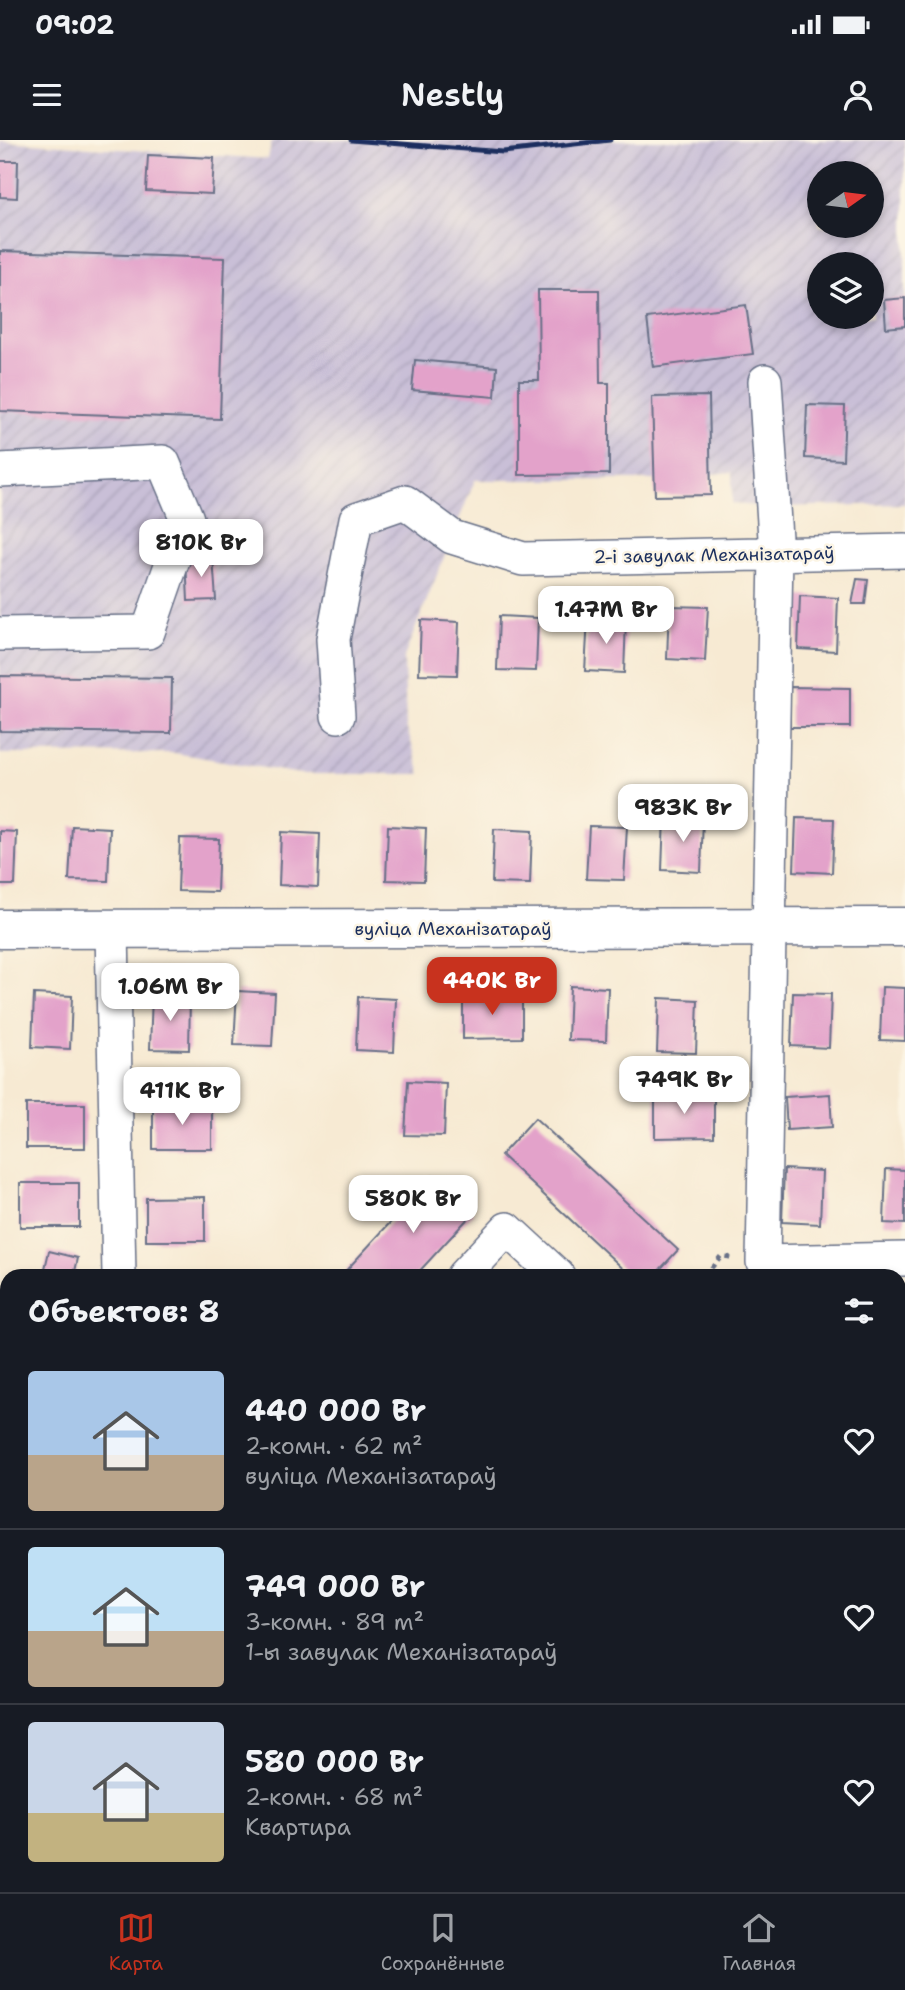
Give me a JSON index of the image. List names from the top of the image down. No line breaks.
{"streets":{"main road":["вуліца Механізатараў"],"street":["2-і завулак Механізатараў"]},"north":"right","page":{"status":"09:02","header":"Nestly","price":["810K Br","1.47M Br","983K Br","440K Br","1.06M Br","749K Br","411K Br","580K Br"],"heading":"Объектов: 8","list":[{"name":"440 000 Br","note":"2-комн. · 62 m² · вуліца Механізатараў"},{"name":"749 000 Br","note":"3-комн. · 89 m² · 1-ы завулак Механізатараў"},{"name":"580 000 Br","note":"2-комн. · 68 m² · Квартира"}],"tabs":["Карта","Сохранённые","Главная"]}}
